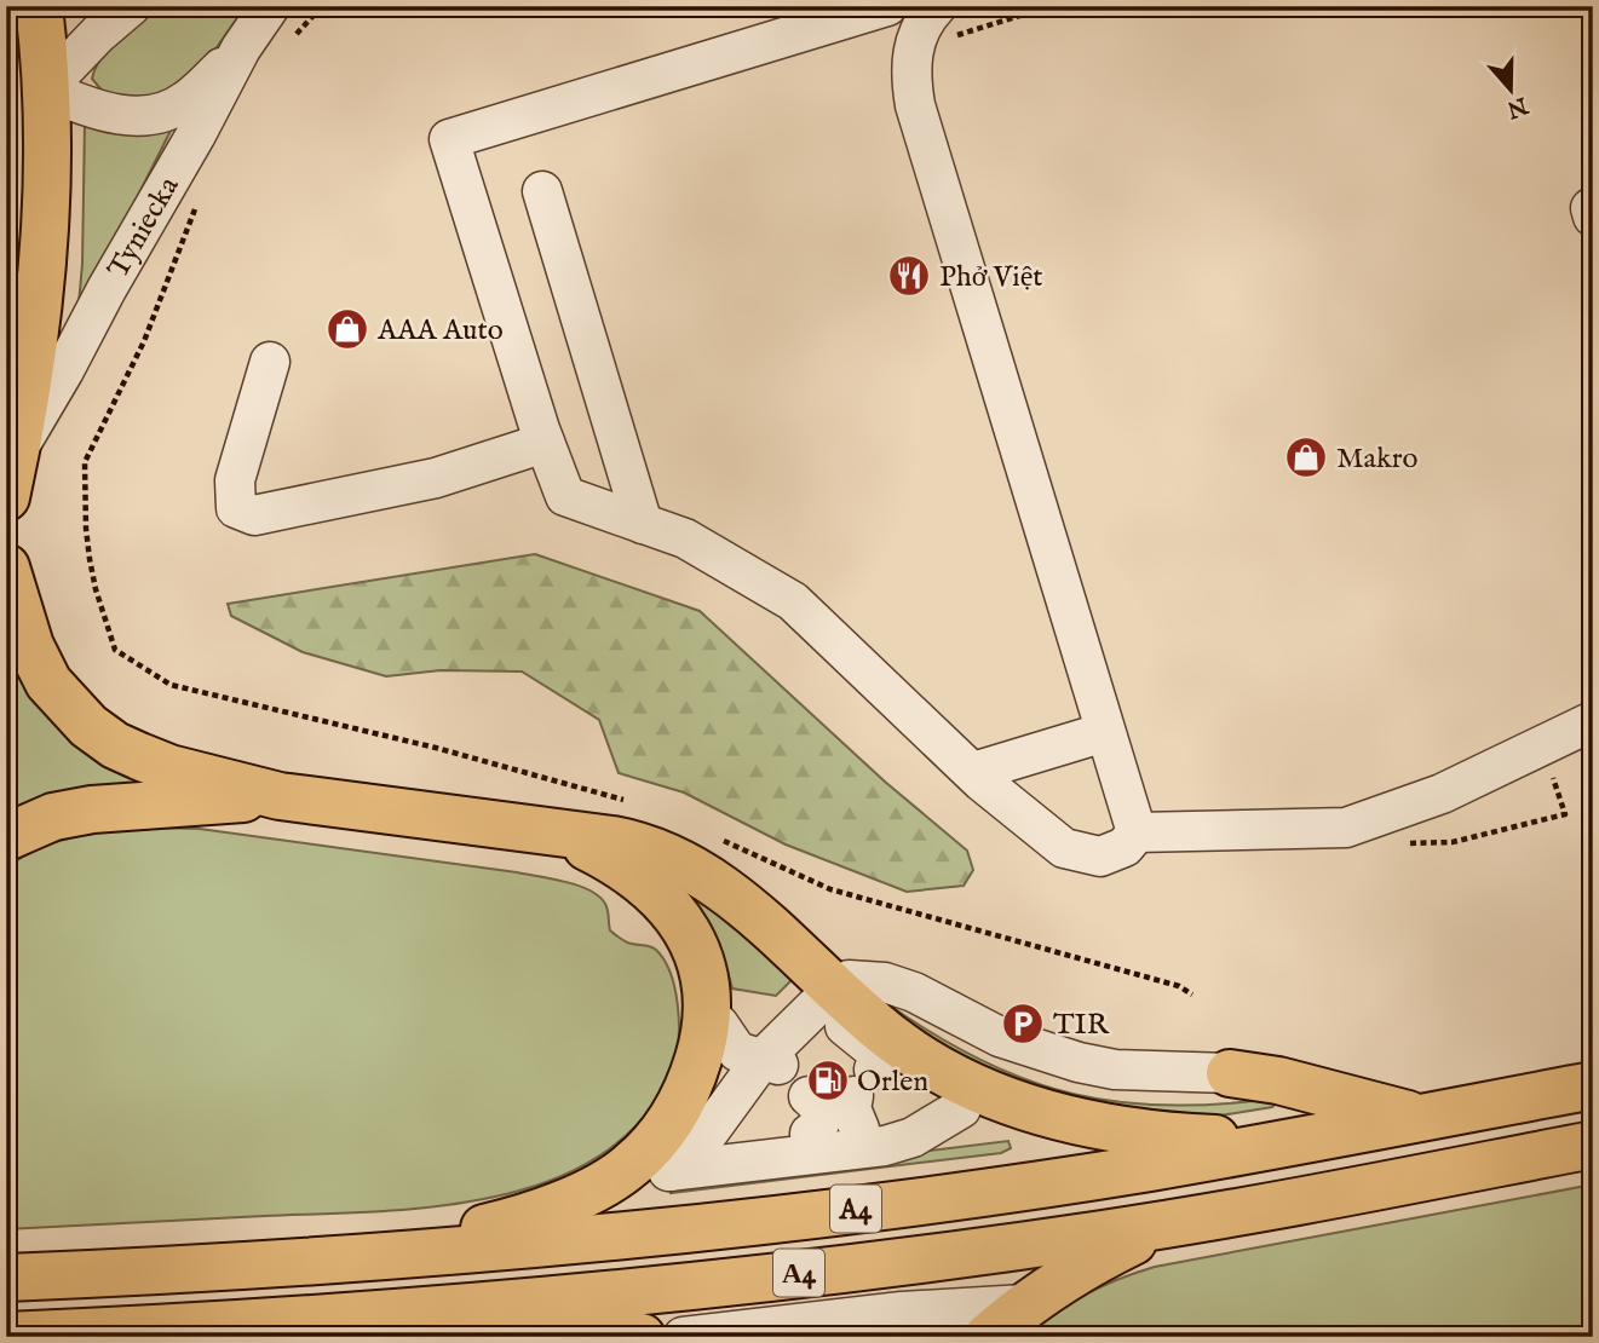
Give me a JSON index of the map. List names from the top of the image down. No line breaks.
{"streets":{"main road":["A4","А4"],"street":["Tyniecka"]},"places":{"restaurant":["Phở Việt"],"shop":["AAA Auto","Makro"],"parking":["TIR"],"fuel station":["Orlen"]},"north":"bottom"}
